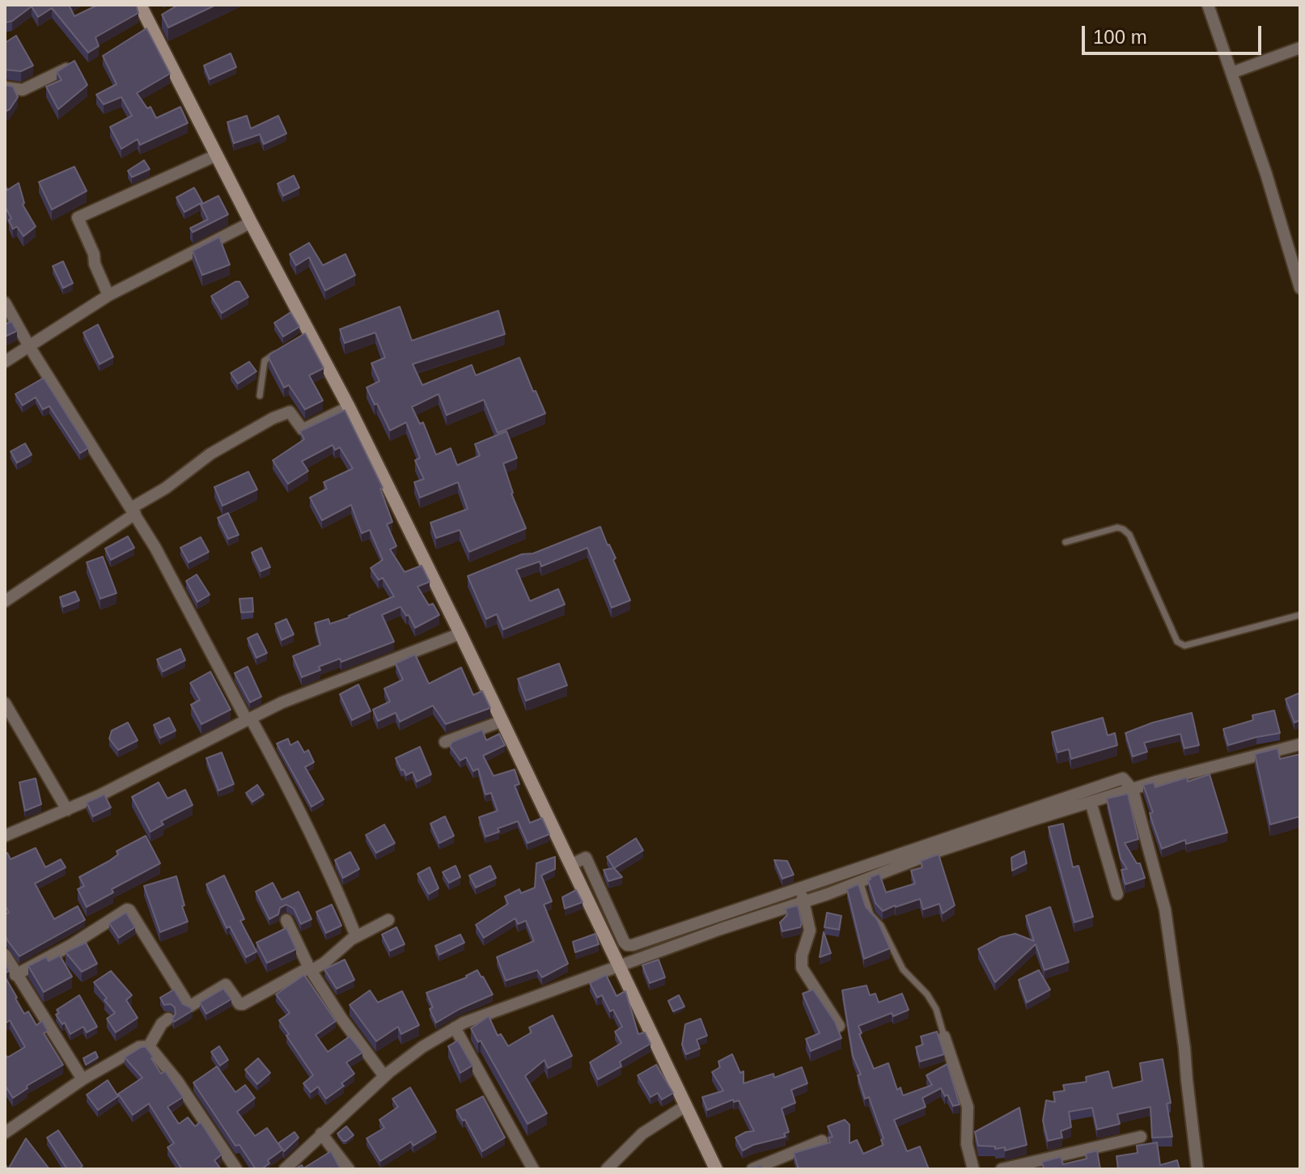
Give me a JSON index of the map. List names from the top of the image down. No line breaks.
{"scale_bar":"100 m"}
